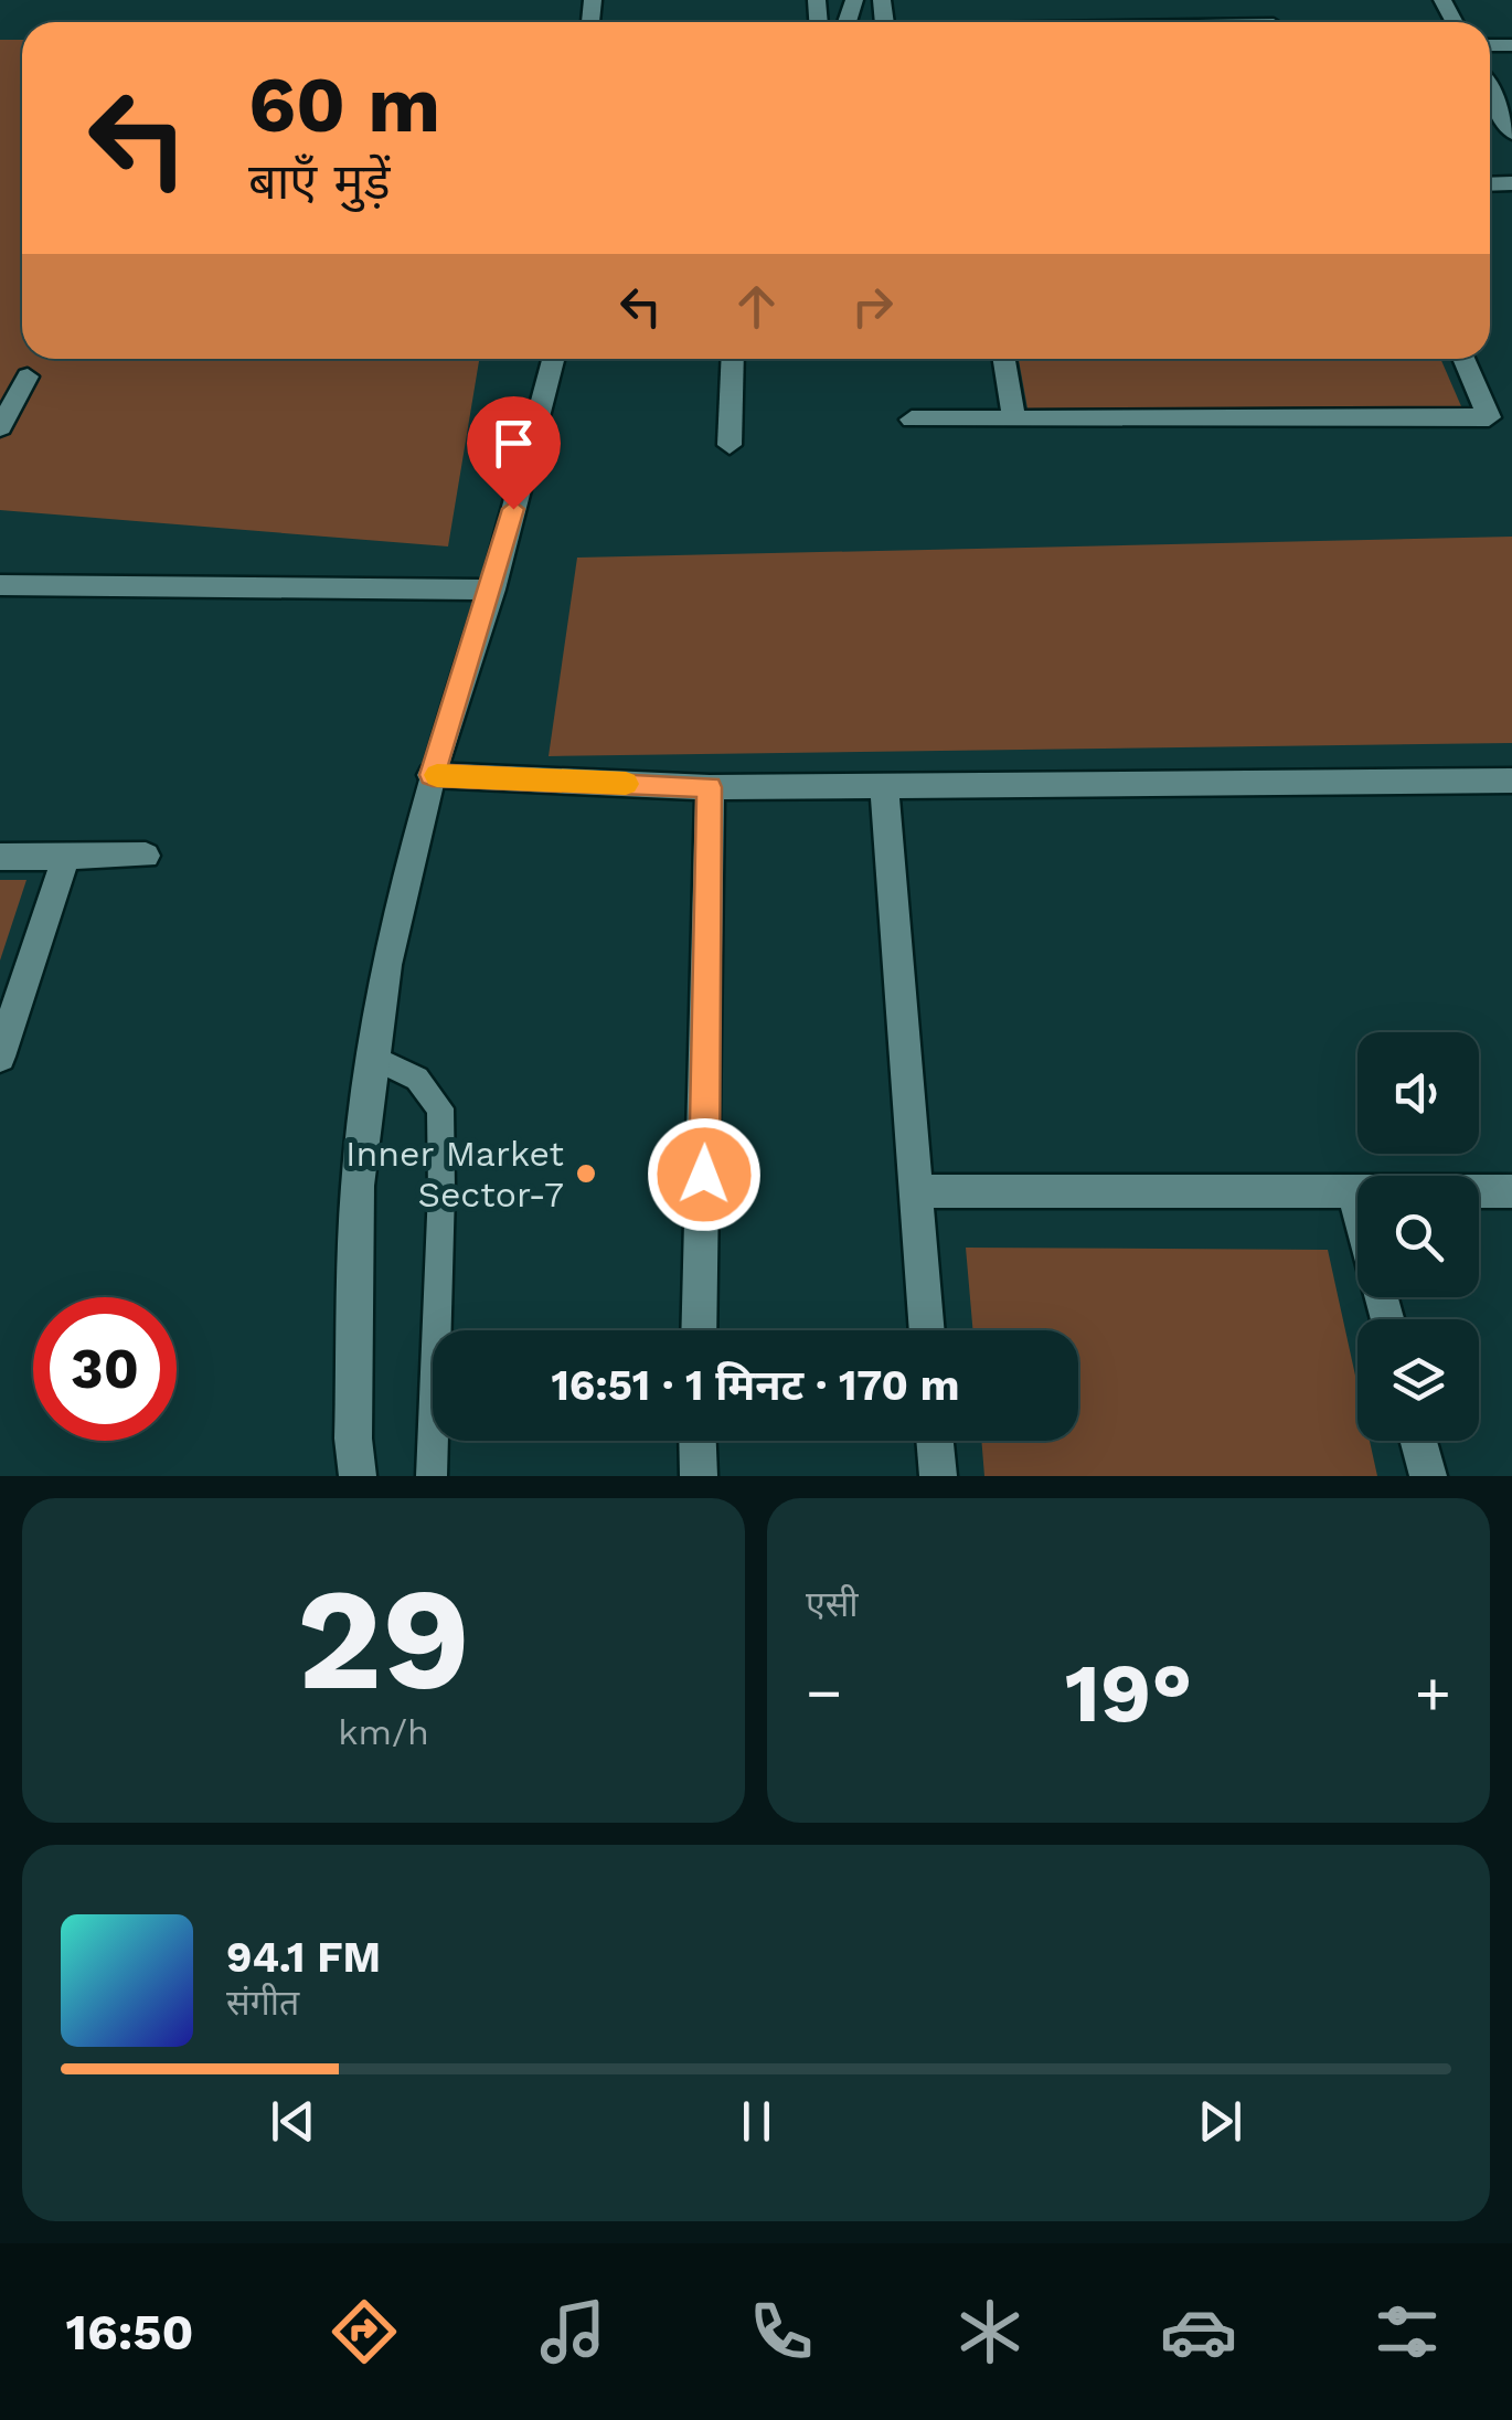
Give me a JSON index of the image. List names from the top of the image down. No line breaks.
{"places":["Inner Market Sector-7"],"page":{"turn":["60 m","बाएँ मुड़ें"],"limit":"30","trip":"16:51 · 1 मिनट · 170 m","tile":[["29","km/h"],"एसी"],"heat":["−","19°","+"],"song":["94.1 FM","संगीत"],"tabs":"16:50"}}
